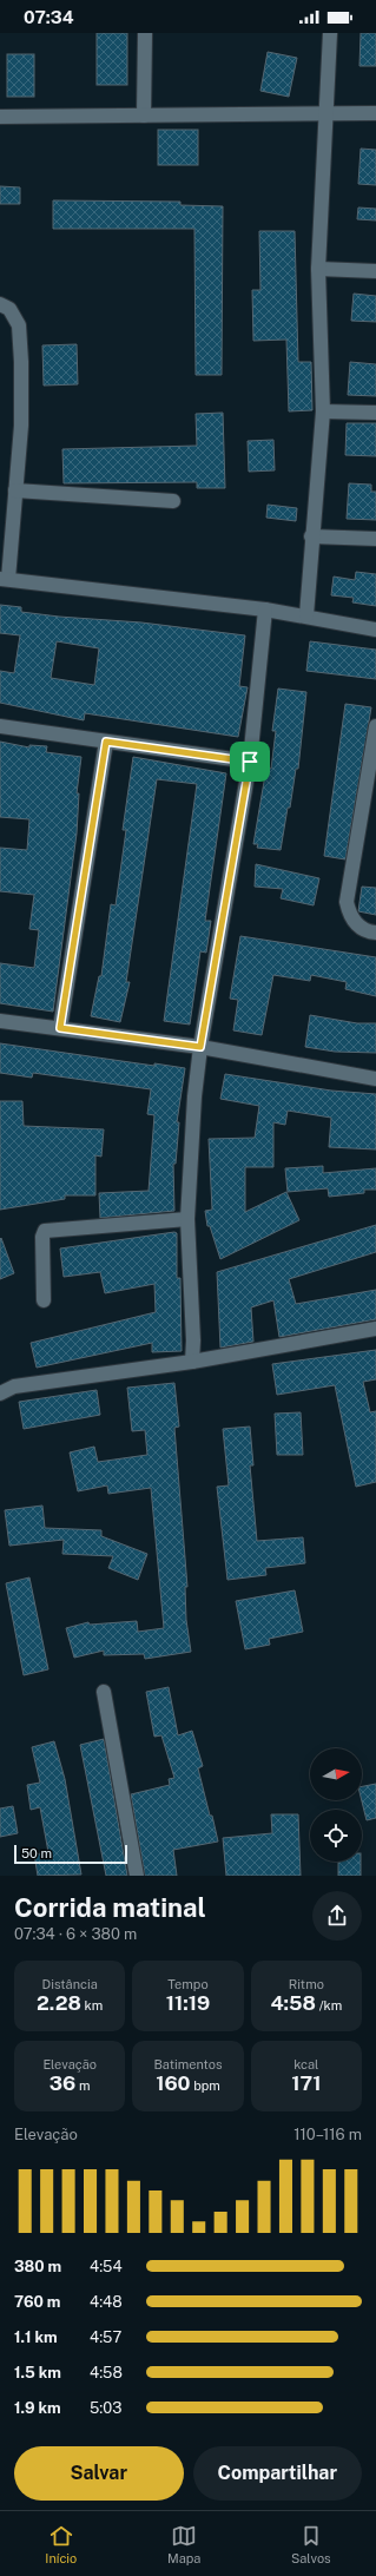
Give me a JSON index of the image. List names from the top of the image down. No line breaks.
{"scale_bar":"50 m","north":"right","page":{"status":"07:34","scale":"50 m","heading":["Corrida matinal","07:34 · 6 × 380 m"],"stats":[["Distância","2.28 km"],["Tempo","11:19"],["Ritmo","4:58 /km"],["Elevação","36 m"],["Batimentos","160 bpm"],["kcal","171"]],"chart":["Elevação","110–116 m"],"list":[{"name":"380 m","note":"4:54"},{"name":"760 m","note":"4:48"},{"name":"1.1 km","note":"4:57"},{"name":"1.5 km","note":"4:58"},{"name":"1.9 km","note":"5:03"}],"buttons":["Salvar","Compartilhar"],"tabs":["Início","Mapa","Salvos"]}}
